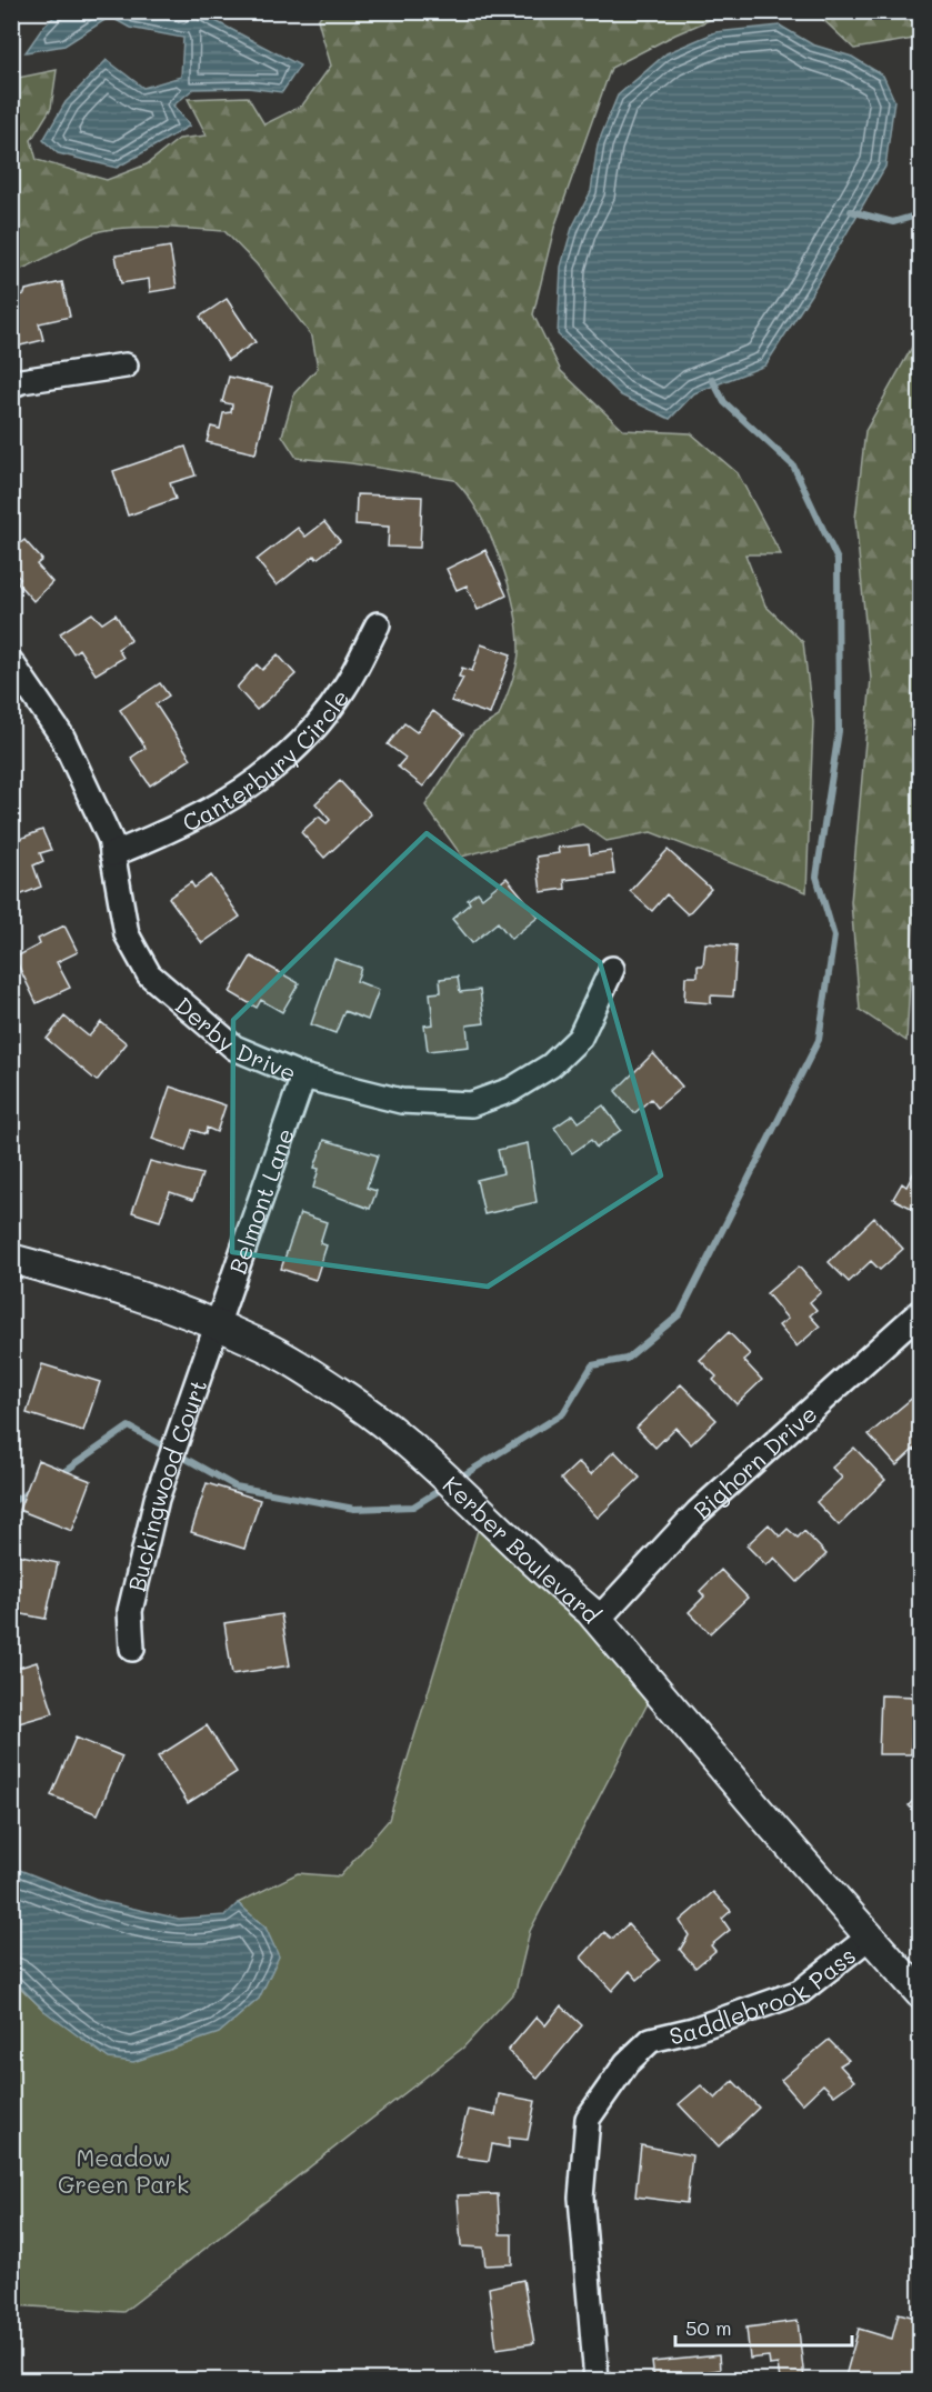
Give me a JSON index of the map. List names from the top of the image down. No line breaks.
{"streets":{"street":["Canterbury Circle","Derby Drive","Belmont Lane","Bighorn Drive","Buckingwood Court","Kerber Boulevard","Saddlebrook Pass"]},"crossings":[["Canterbury Circle","Derby Drive"],["Derby Drive","Belmont Lane"],["Belmont Lane","Buckingwood Court"],["Belmont Lane","Kerber Boulevard"],["Bighorn Drive","Kerber Boulevard"],["Buckingwood Court","Kerber Boulevard"],["Kerber Boulevard","Saddlebrook Pass"]],"parks":["Meadow Green Park"],"scale_bar":"50 m"}
